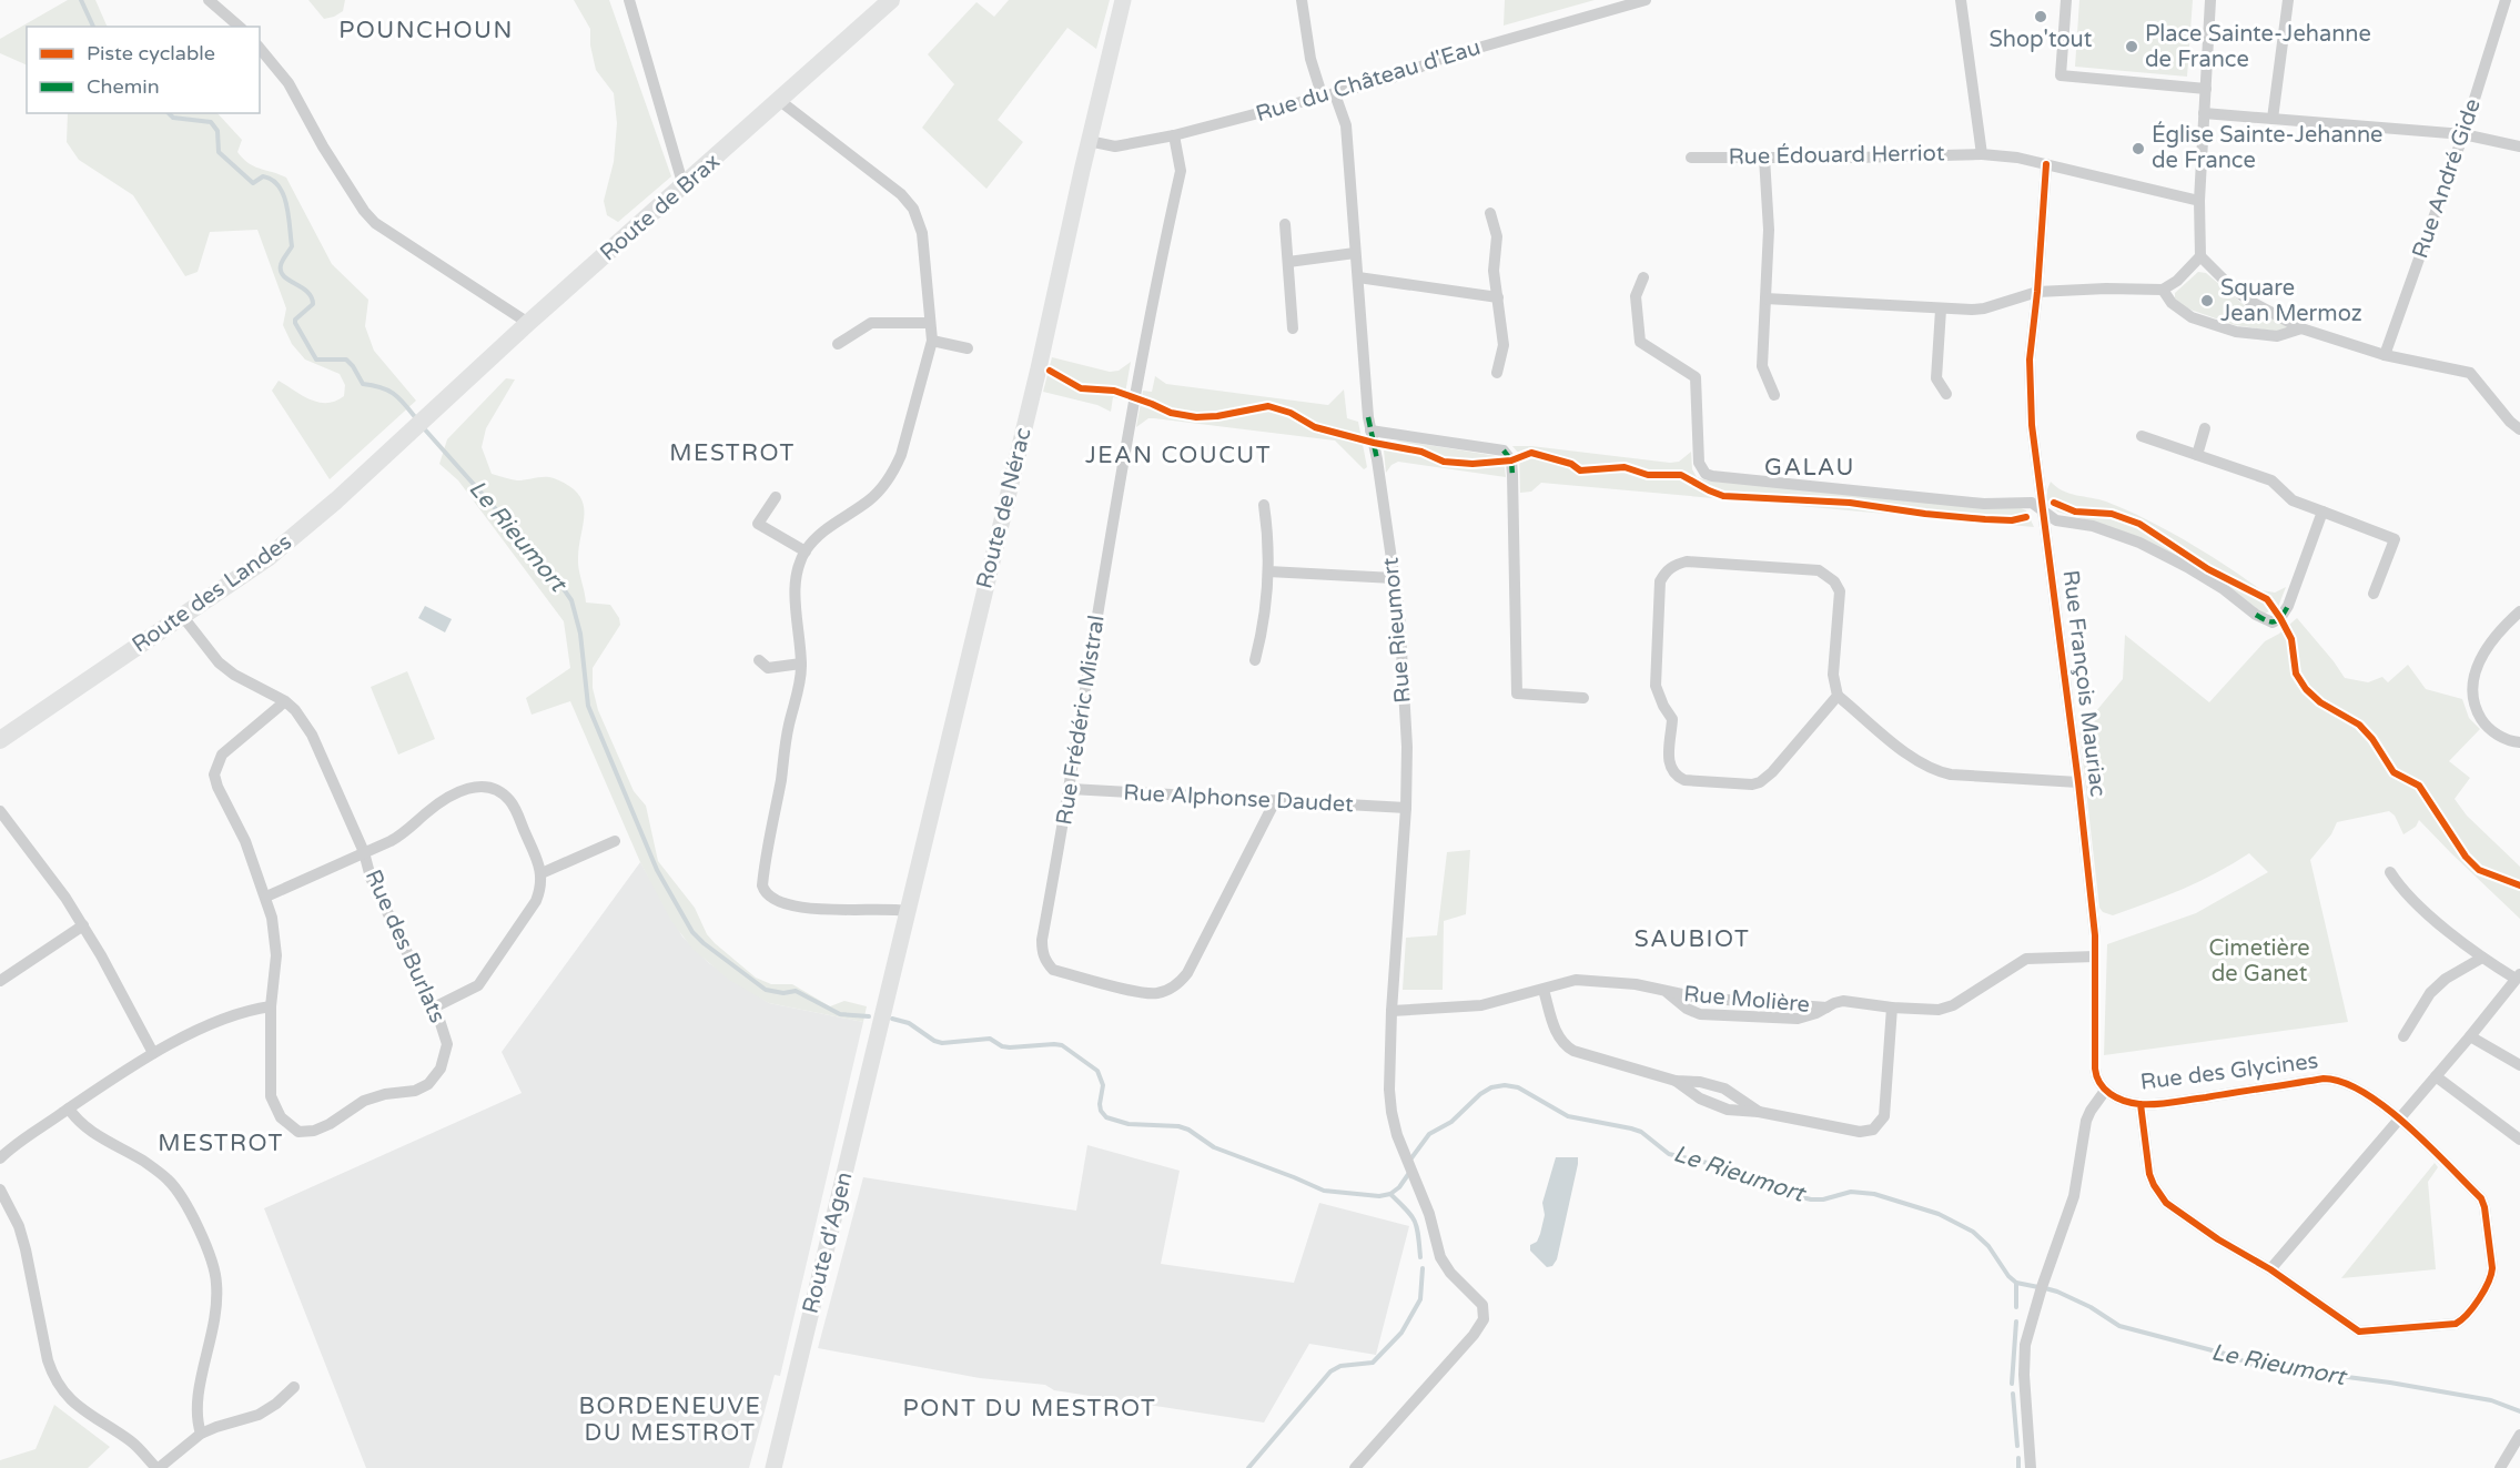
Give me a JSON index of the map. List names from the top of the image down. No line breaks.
{"streets":{"main road":["Route de Brax","Route de Nérac","Route des Landes","Route d'Agen"],"street":["Rue du Château d'Eau","Rue Édouard Herriot","Rue André Gide","Rue Rieumort","Rue François Mauriac","Rue Frédéric Mistral","Rue Alphonse Daudet","Rue des Burlats","Rue Molière","Rue des Glycines"]},"crossings":[["Rue du Château d'Eau","Route de Nérac"],["Rue du Château d'Eau","Rue Rieumort"],["Rue du Château d'Eau","Rue Frédéric Mistral"],["Rue Édouard Herriot","Rue François Mauriac"],["Route de Brax","Route des Landes"],["Route de Nérac","Route d'Agen"],["Rue Rieumort","Rue Alphonse Daudet"],["Rue Rieumort","Rue Molière"],["Rue François Mauriac","Rue Molière"],["Rue François Mauriac","Rue des Glycines"],["Rue Frédéric Mistral","Rue Alphonse Daudet"]],"districts":["POUNCHOUN","MESTROT","JEAN COUCUT","GALAU","SAUBIOT","MESTROT","BORDENEUVE DU MESTROT","PONT DU MESTROT"],"water":["Le Rieumort"],"parks":["Cimetière de Ganet"],"places":["Shop'tout","Place Sainte-Jehanne de France","Église Sainte-Jehanne de France","Square Jean Mermoz"],"legend":["Piste cyclable","Chemin"]}
